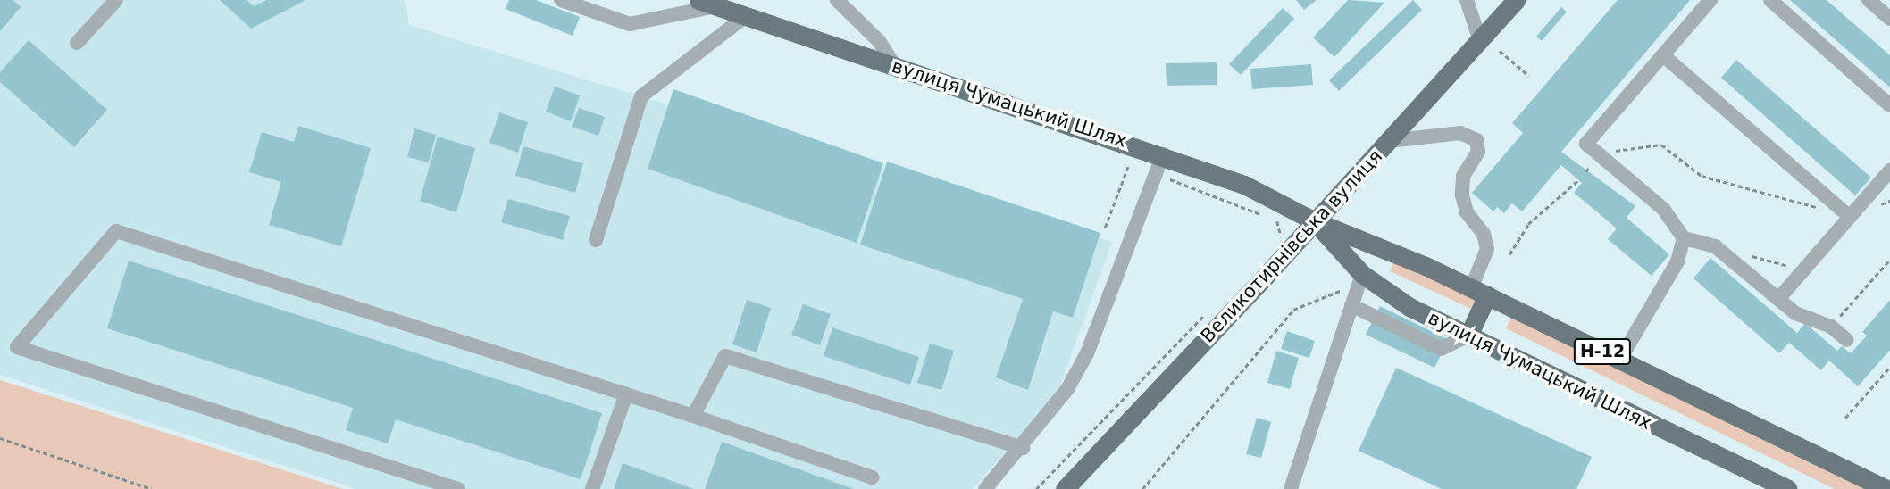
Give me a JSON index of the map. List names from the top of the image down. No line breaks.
{"streets":{"main road":["вулиця Чумацький Шлях","Великотирнівська вулиця","Н-12"]},"crossings":[["вулиця Чумацький Шлях","Великотирнівська вулиця"]]}
